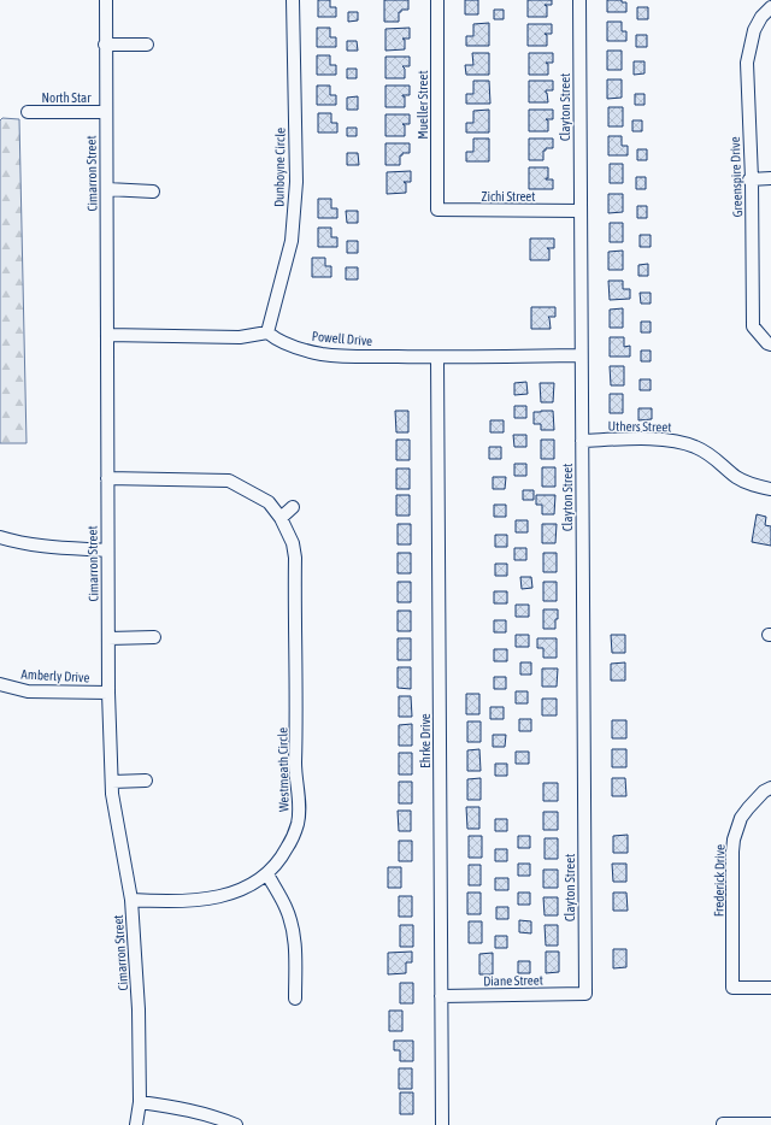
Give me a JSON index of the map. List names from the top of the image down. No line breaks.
{"streets":{"street":["North Star","Mueller Street","Clayton Street","Dunboyne Circle","Cimarron Street","Greenspire Drive","Zichi Street","Powell Drive","Uthers Street","Amberly Drive","Ehrke Drive","Westmeath Circle","Frederick Drive","Diane Street"]},"crossings":[["North Star","Cimarron Street"],["Mueller Street","Zichi Street"],["Clayton Street","Zichi Street"],["Clayton Street","Powell Drive"],["Clayton Street","Uthers Street"],["Clayton Street","Diane Street"],["Dunboyne Circle","Powell Drive"],["Cimarron Street","Amberly Drive"],["Cimarron Street","Westmeath Circle"],["Powell Drive","Ehrke Drive"],["Ehrke Drive","Diane Street"]]}
